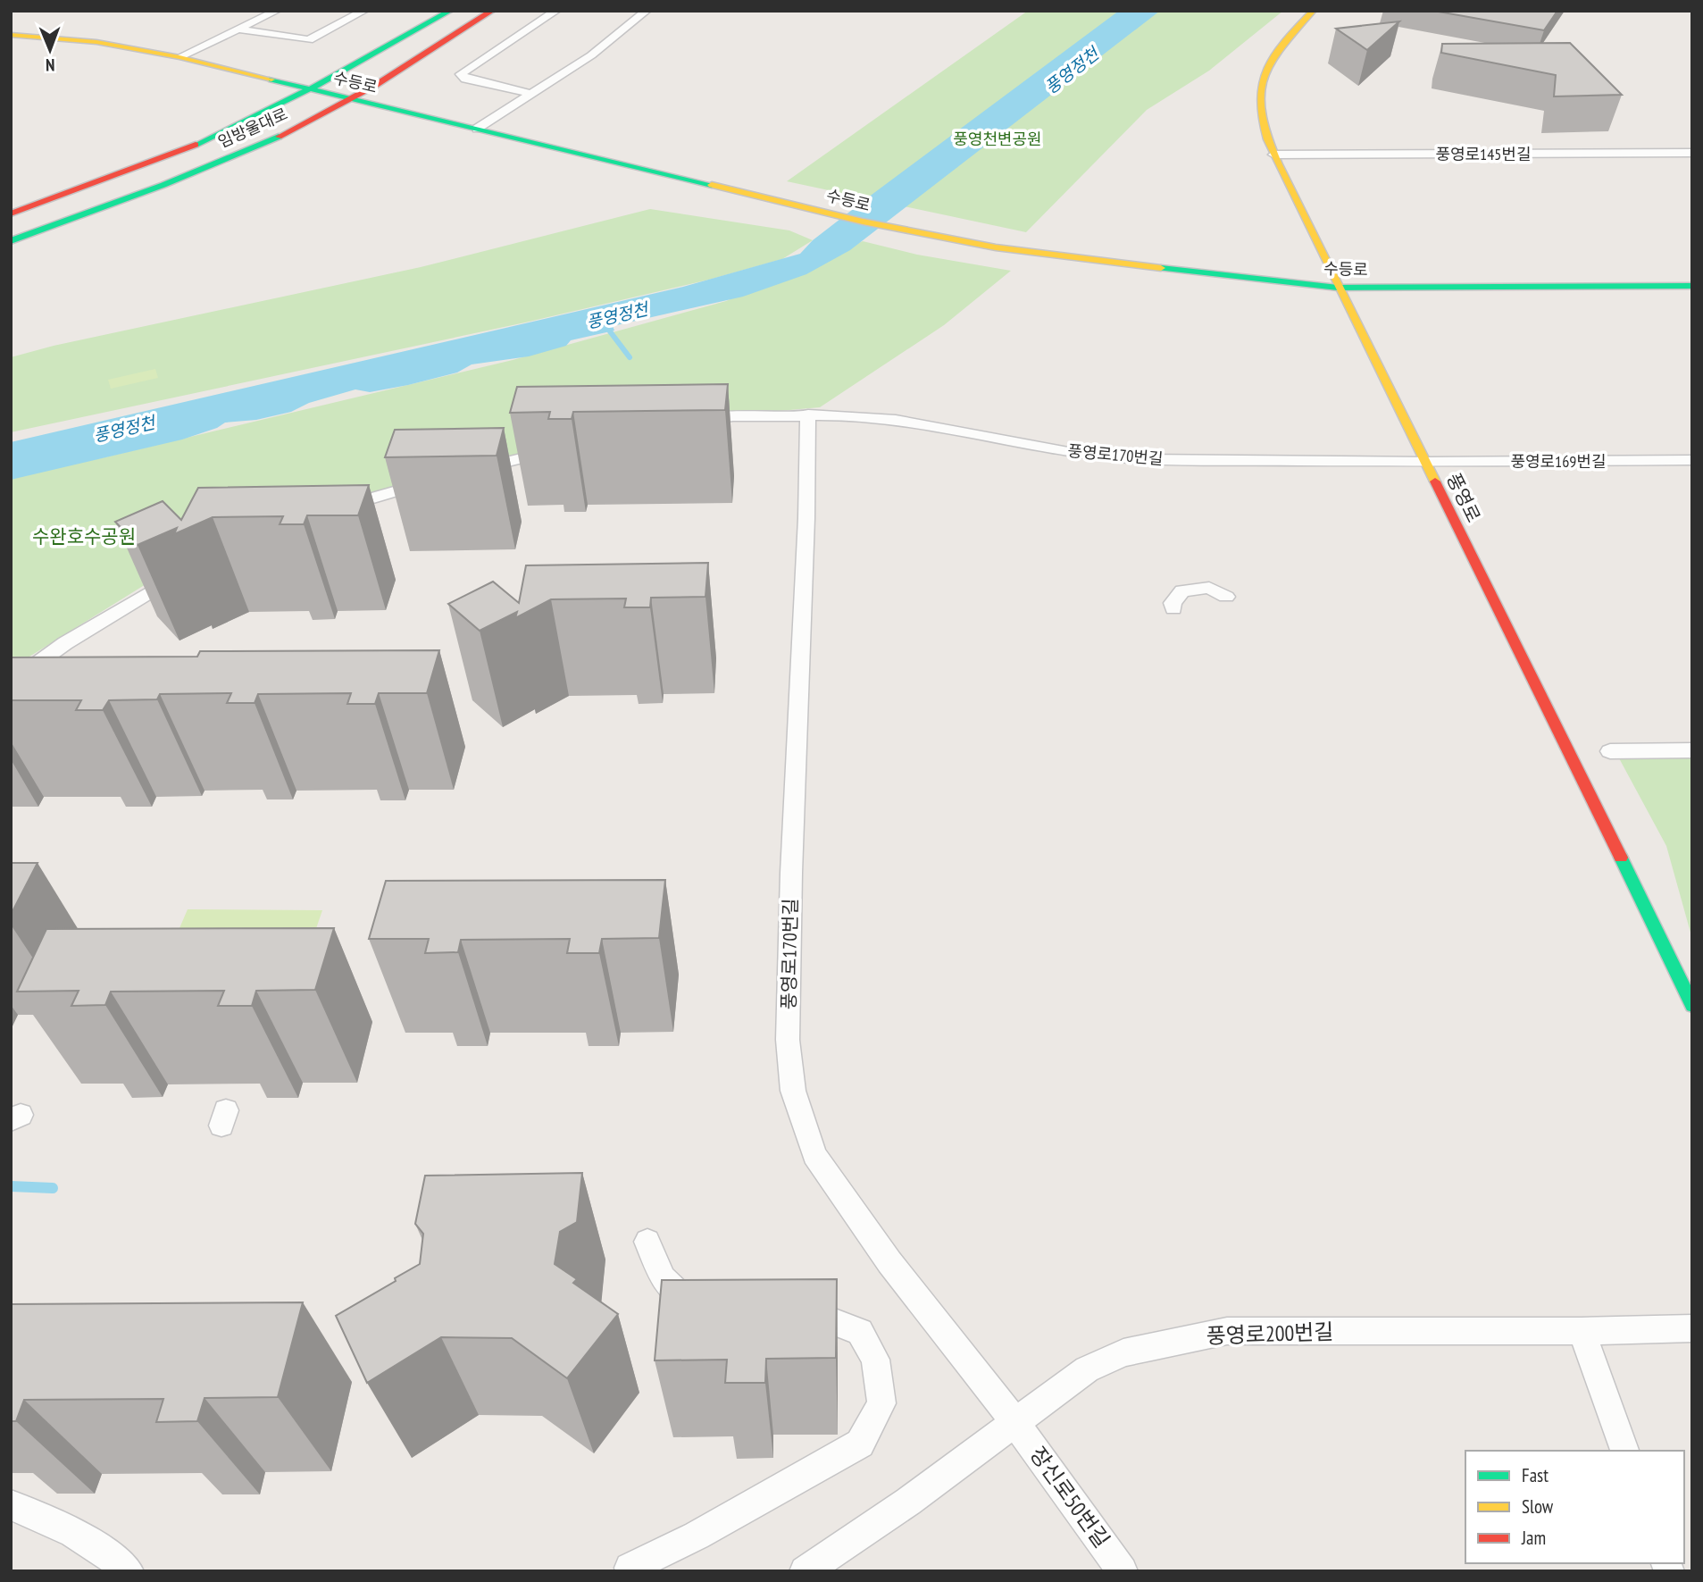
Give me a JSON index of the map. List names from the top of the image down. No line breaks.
{"streets":{"main road":["수등로","임방울대로","풍영로"],"street":["풍영로145번길","풍영로170번길","풍영로169번길","풍영로200번길","장신로50번길"]},"crossings":[["수등로","임방울대로"],["수등로","풍영로"],["풍영로145번길","풍영로"],["풍영로170번길","풍영로169번길"],["풍영로170번길","풍영로"],["풍영로170번길","풍영로200번길"],["풍영로170번길","장신로50번길"],["풍영로169번길","풍영로"],["풍영로200번길","장신로50번길"]],"water":["풍영정천"],"parks":["풍영천변공원","수완호수공원"],"legend":["Fast","Slow","Jam"],"north":"bottom"}
